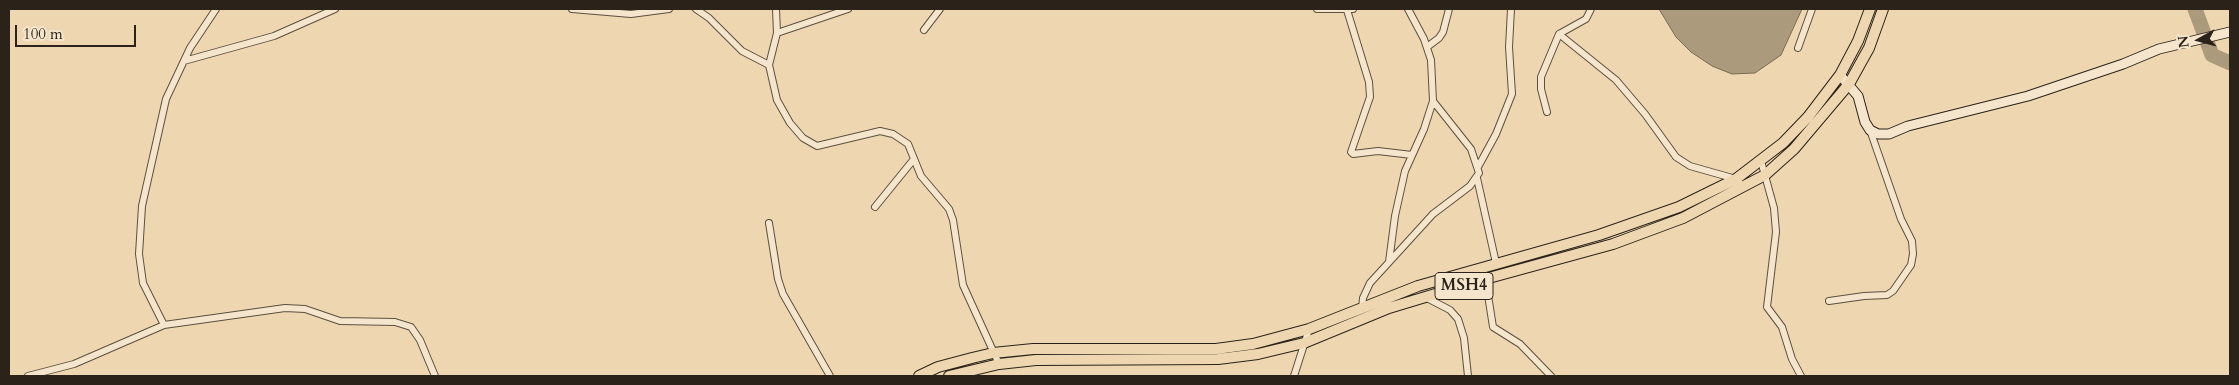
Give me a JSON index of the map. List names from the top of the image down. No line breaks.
{"streets":{"main road":["MSH4"]},"scale_bar":"100 m","north":"left"}
